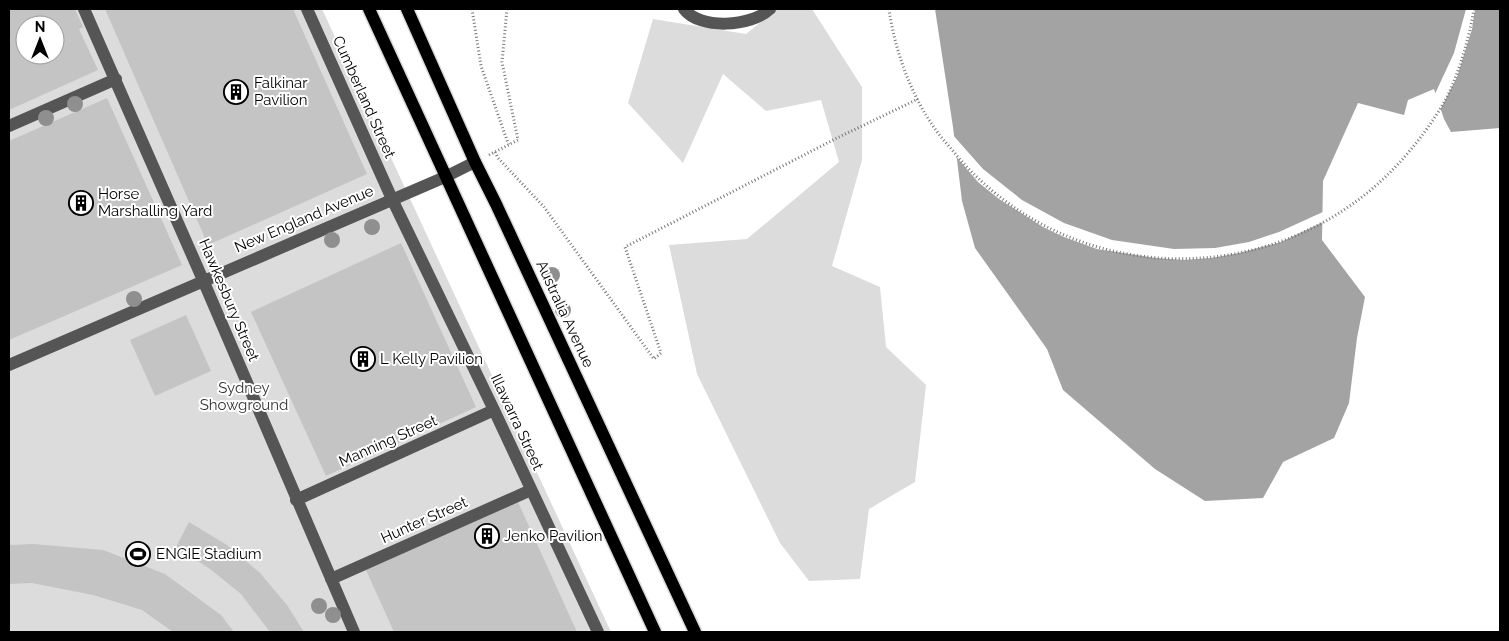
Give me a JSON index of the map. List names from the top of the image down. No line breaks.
{"streets":{"main road":["Australia Avenue"],"street":["Cumberland Street","New England Avenue","Hawkesbury Street","Illawarra Street","Manning Street","Hunter Street"]},"crossings":[["Cumberland Street","New England Avenue"],["Cumberland Street","Illawarra Street"],["New England Avenue","Hawkesbury Street"],["New England Avenue","Australia Avenue"],["New England Avenue","Illawarra Street"],["Hawkesbury Street","Manning Street"],["Hawkesbury Street","Hunter Street"],["Illawarra Street","Manning Street"],["Illawarra Street","Hunter Street"]],"parks":["Sydney Showground"],"places":{"building":["Falkinar Pavilion","Horse Marshalling Yard","L Kelly Pavilion","Jenko Pavilion"],"sports":["ENGIE Stadium"]},"north":"top"}
